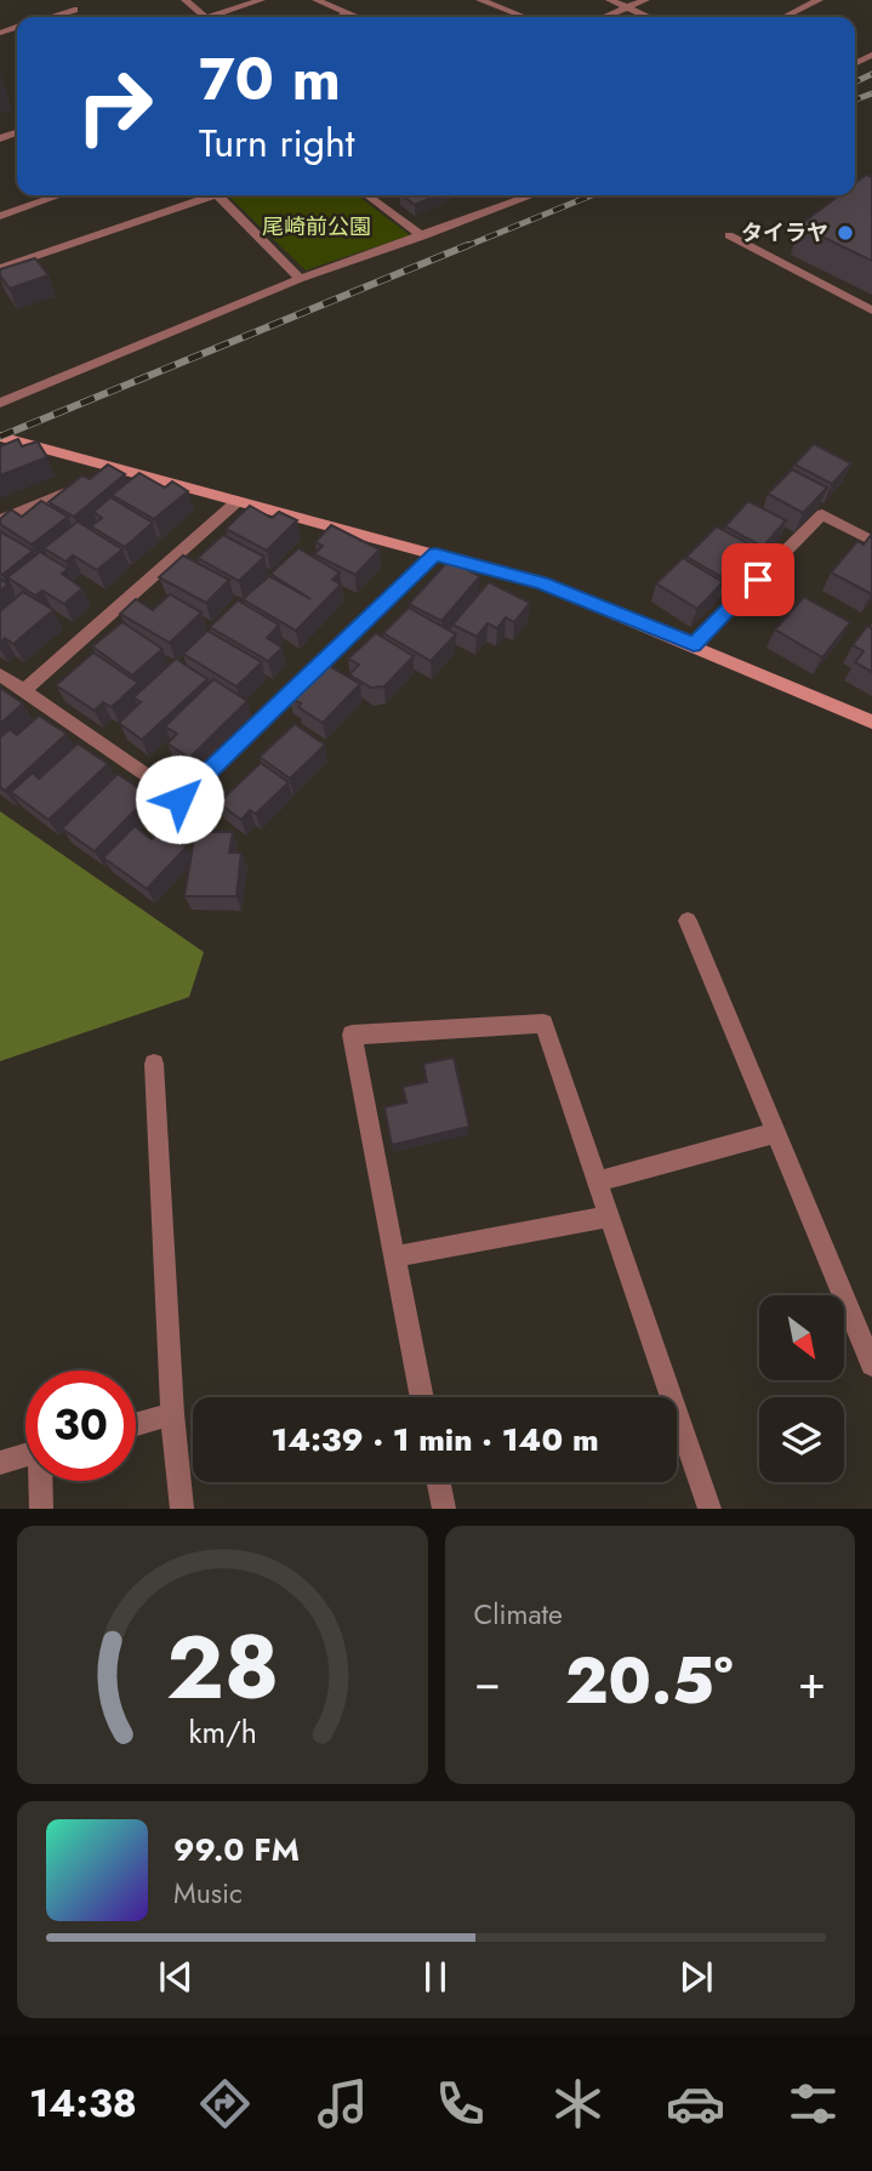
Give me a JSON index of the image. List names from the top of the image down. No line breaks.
{"parks":["尾崎前公園"],"places":["タイラヤ"],"north":"bottom right","page":{"turn":["70 m","Turn right"],"limit":"30","trip":"14:39 · 1 min · 140 m","tile":"Climate","heat":["−","20.5°","+"],"song":["99.0 FM","Music"],"tabs":"14:38","gauge":["28","km/h"]}}
